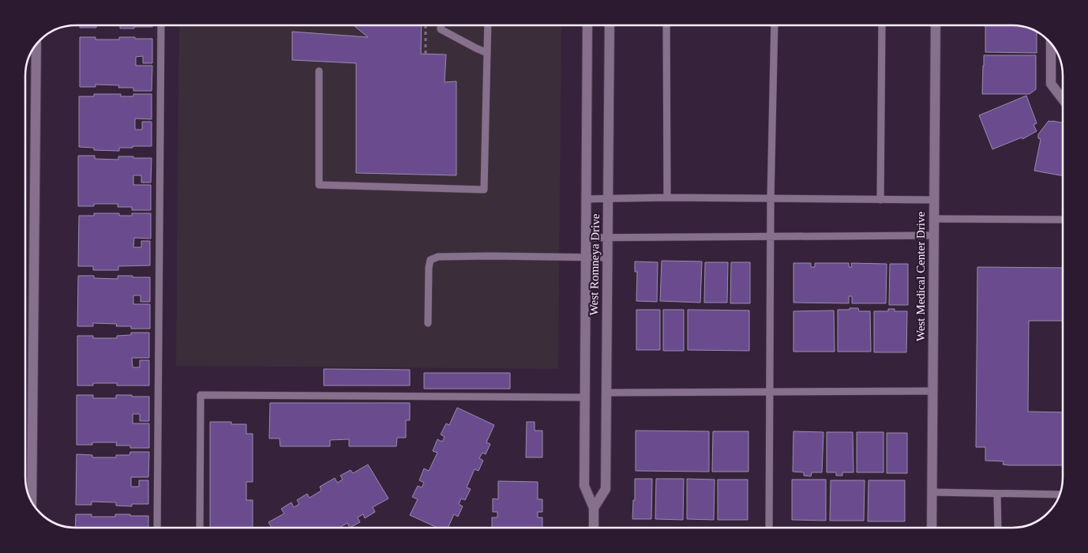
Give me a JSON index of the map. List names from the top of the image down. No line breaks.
{"streets":{"street":["West Romneya Drive","West Medical Center Drive"]}}
